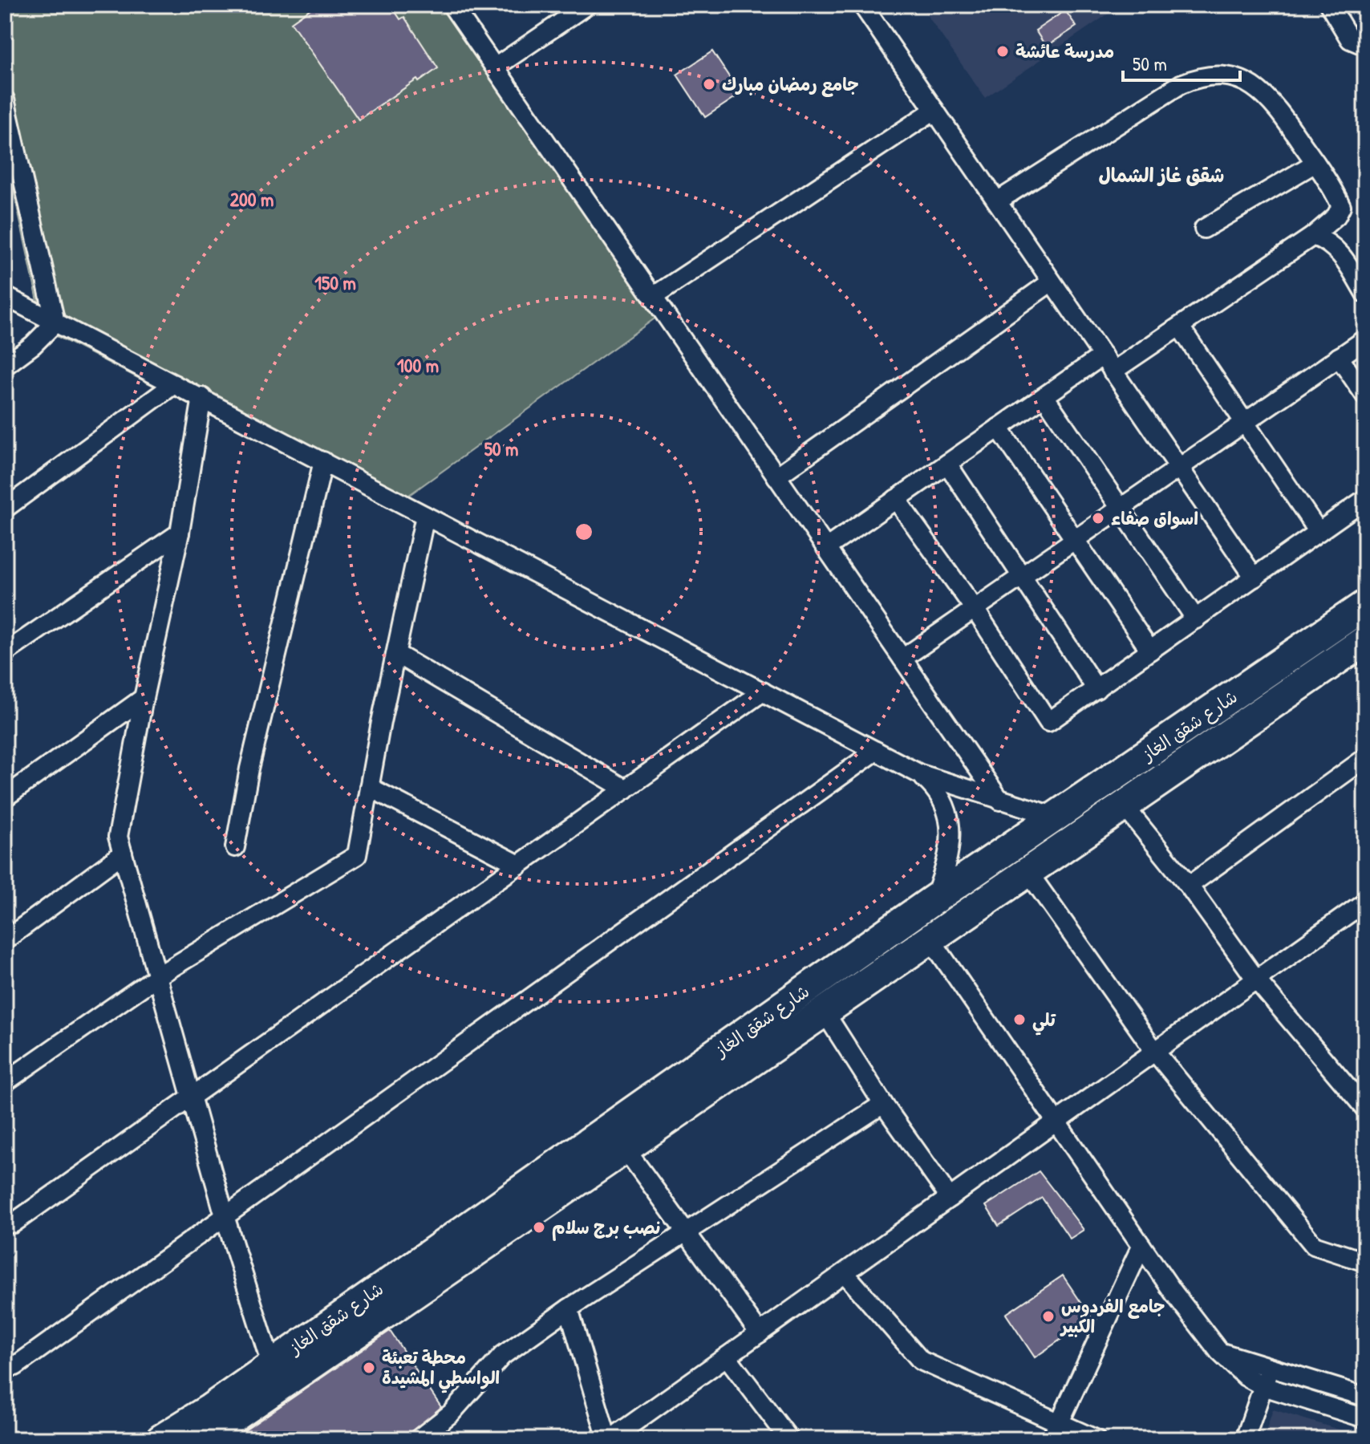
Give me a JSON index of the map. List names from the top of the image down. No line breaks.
{"streets":{"main road":["شارع شقق الغاز"]},"districts":["شقق غاز الشمال"],"places":["مدرسة عائشة","جامع رمضان مبارك","اسواق صفاء","تلي","نصب برج سلام","جامع الفردوس الكبير","محطة تعبئة الواسطي المشيدة"],"scale_bar":"50 m","rings":["200 m","150 m","100 m","50 m"]}
